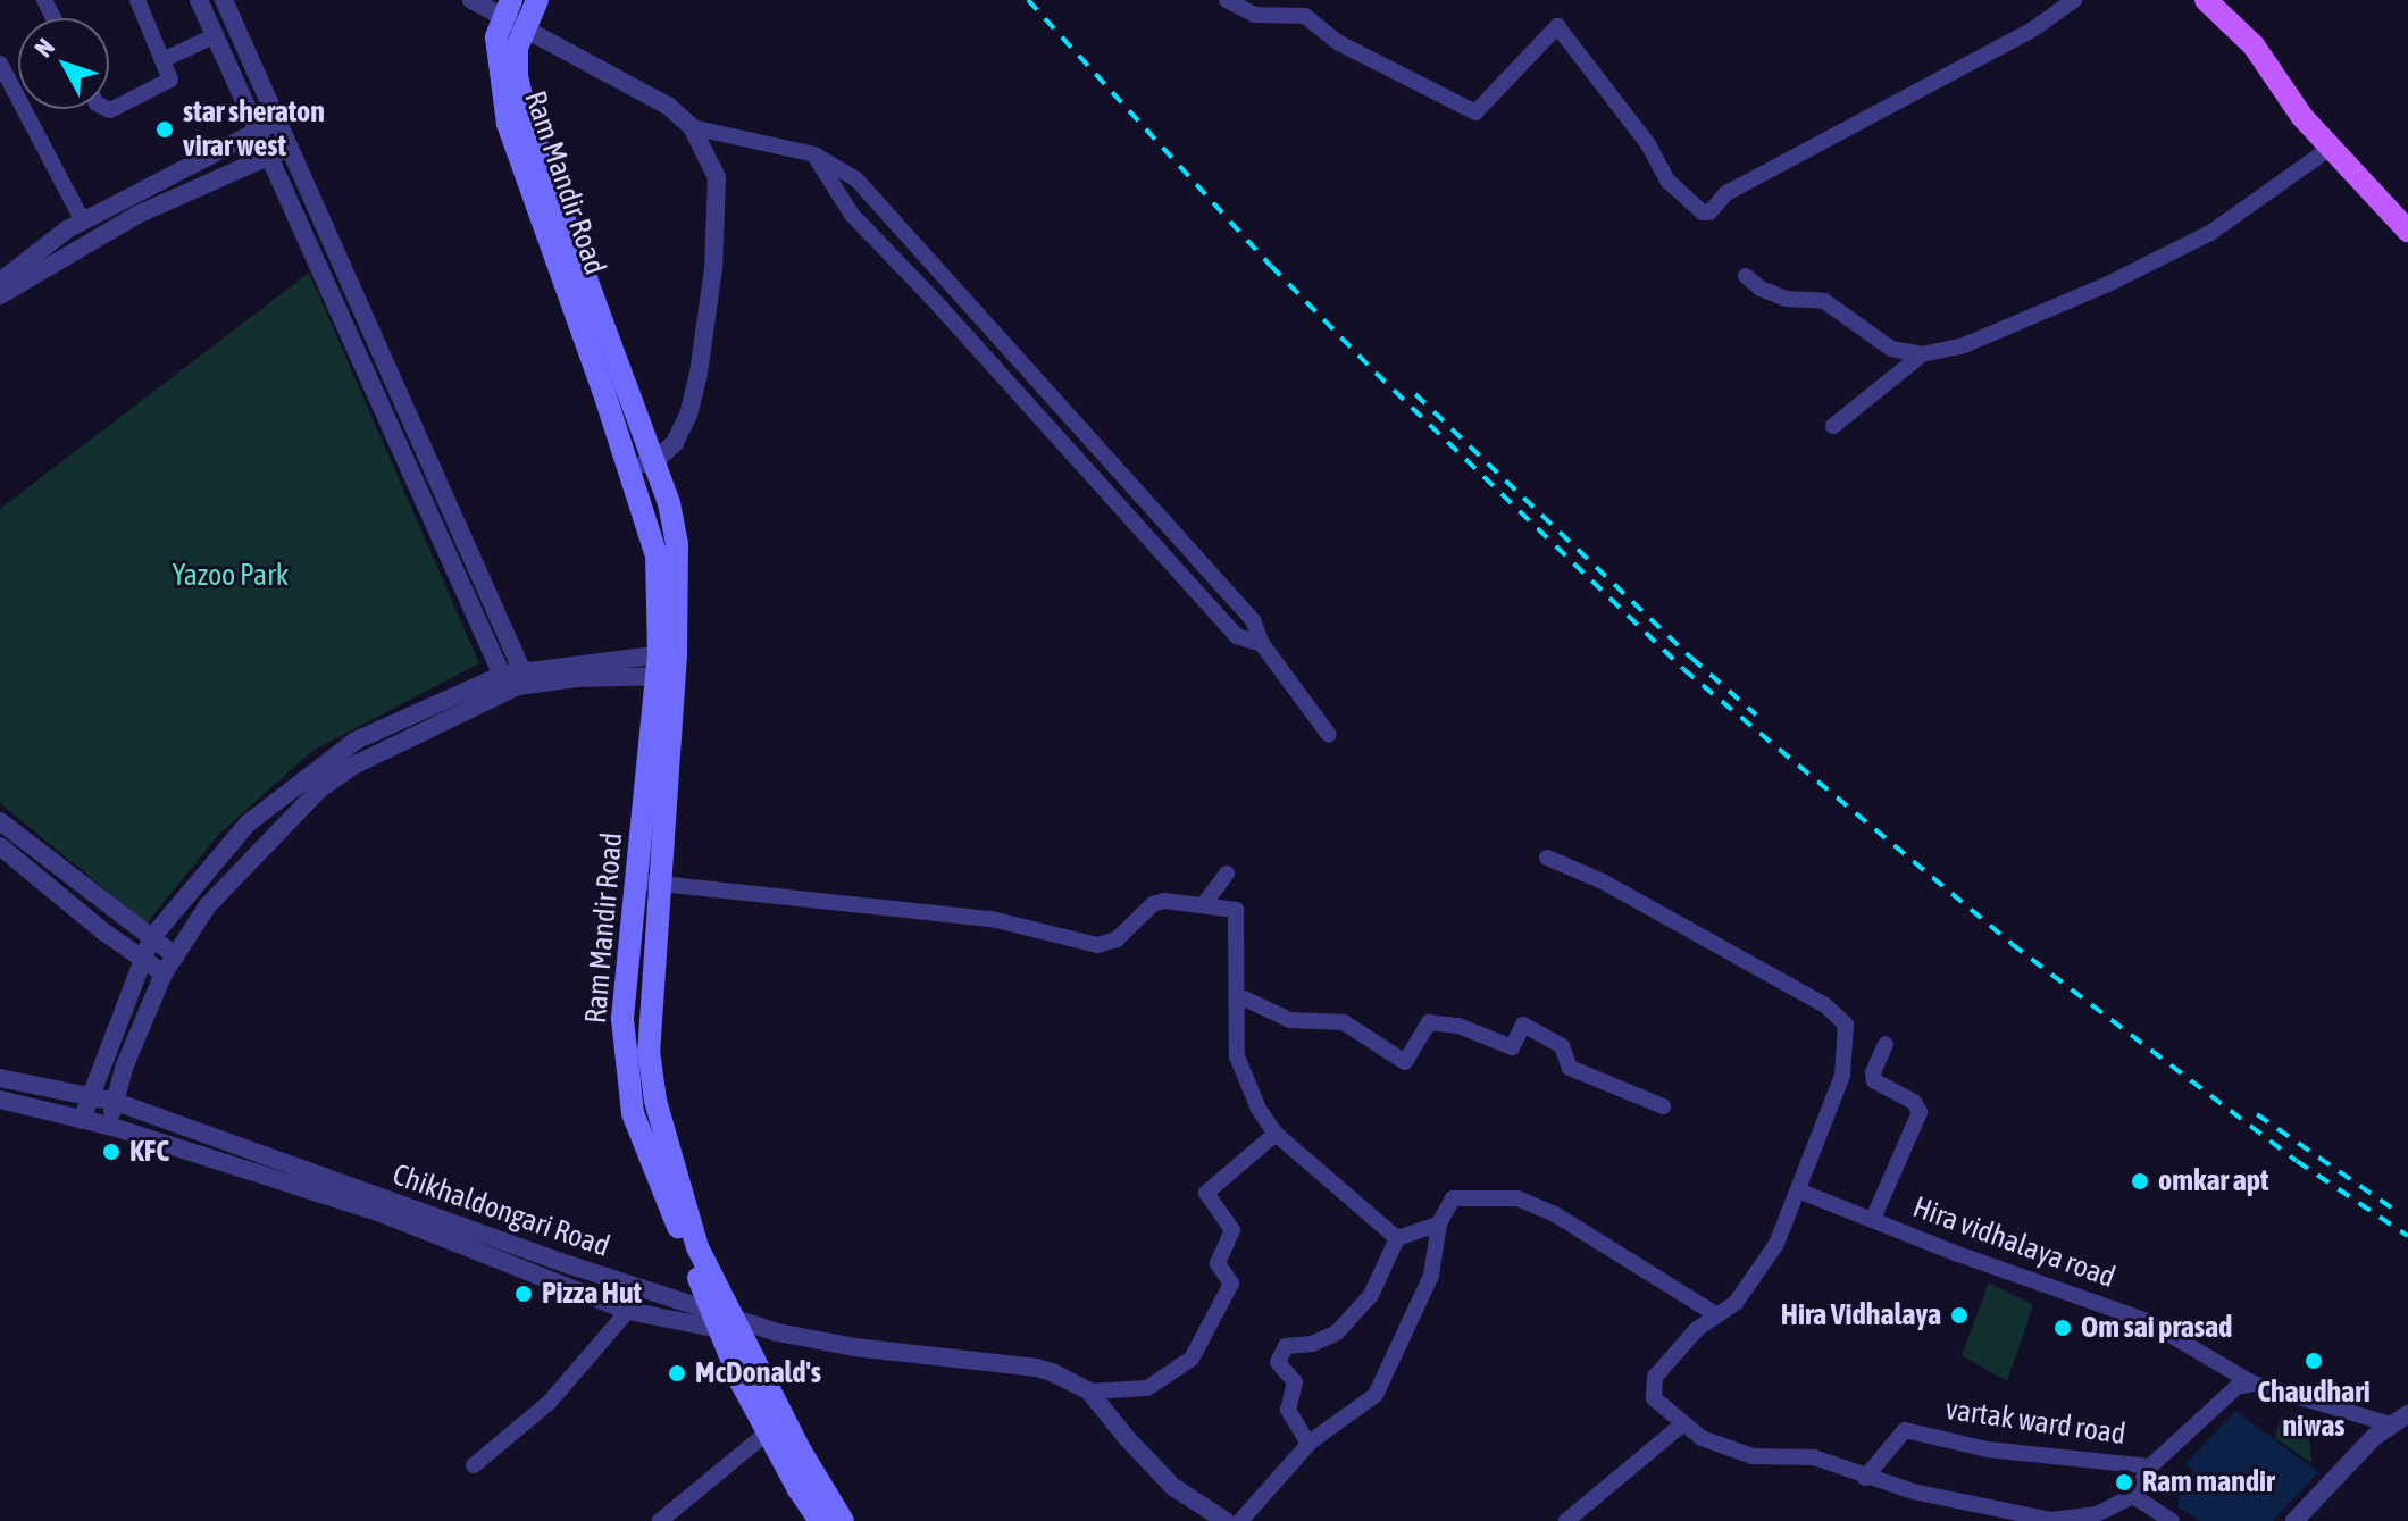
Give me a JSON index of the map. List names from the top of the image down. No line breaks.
{"streets":{"main road":["Ram Mandir Road"],"street":["Chikhaldongari Road","Hira vidhalaya road","vartak ward road"]},"parks":["Yazoo Park"],"places":["star sheraton virar west","KFC","omkar apt","Pizza Hut","Hira Vidhalaya","Om sai prasad","Chaudhari niwas","McDonald's","Ram mandir"],"north":"top left"}
